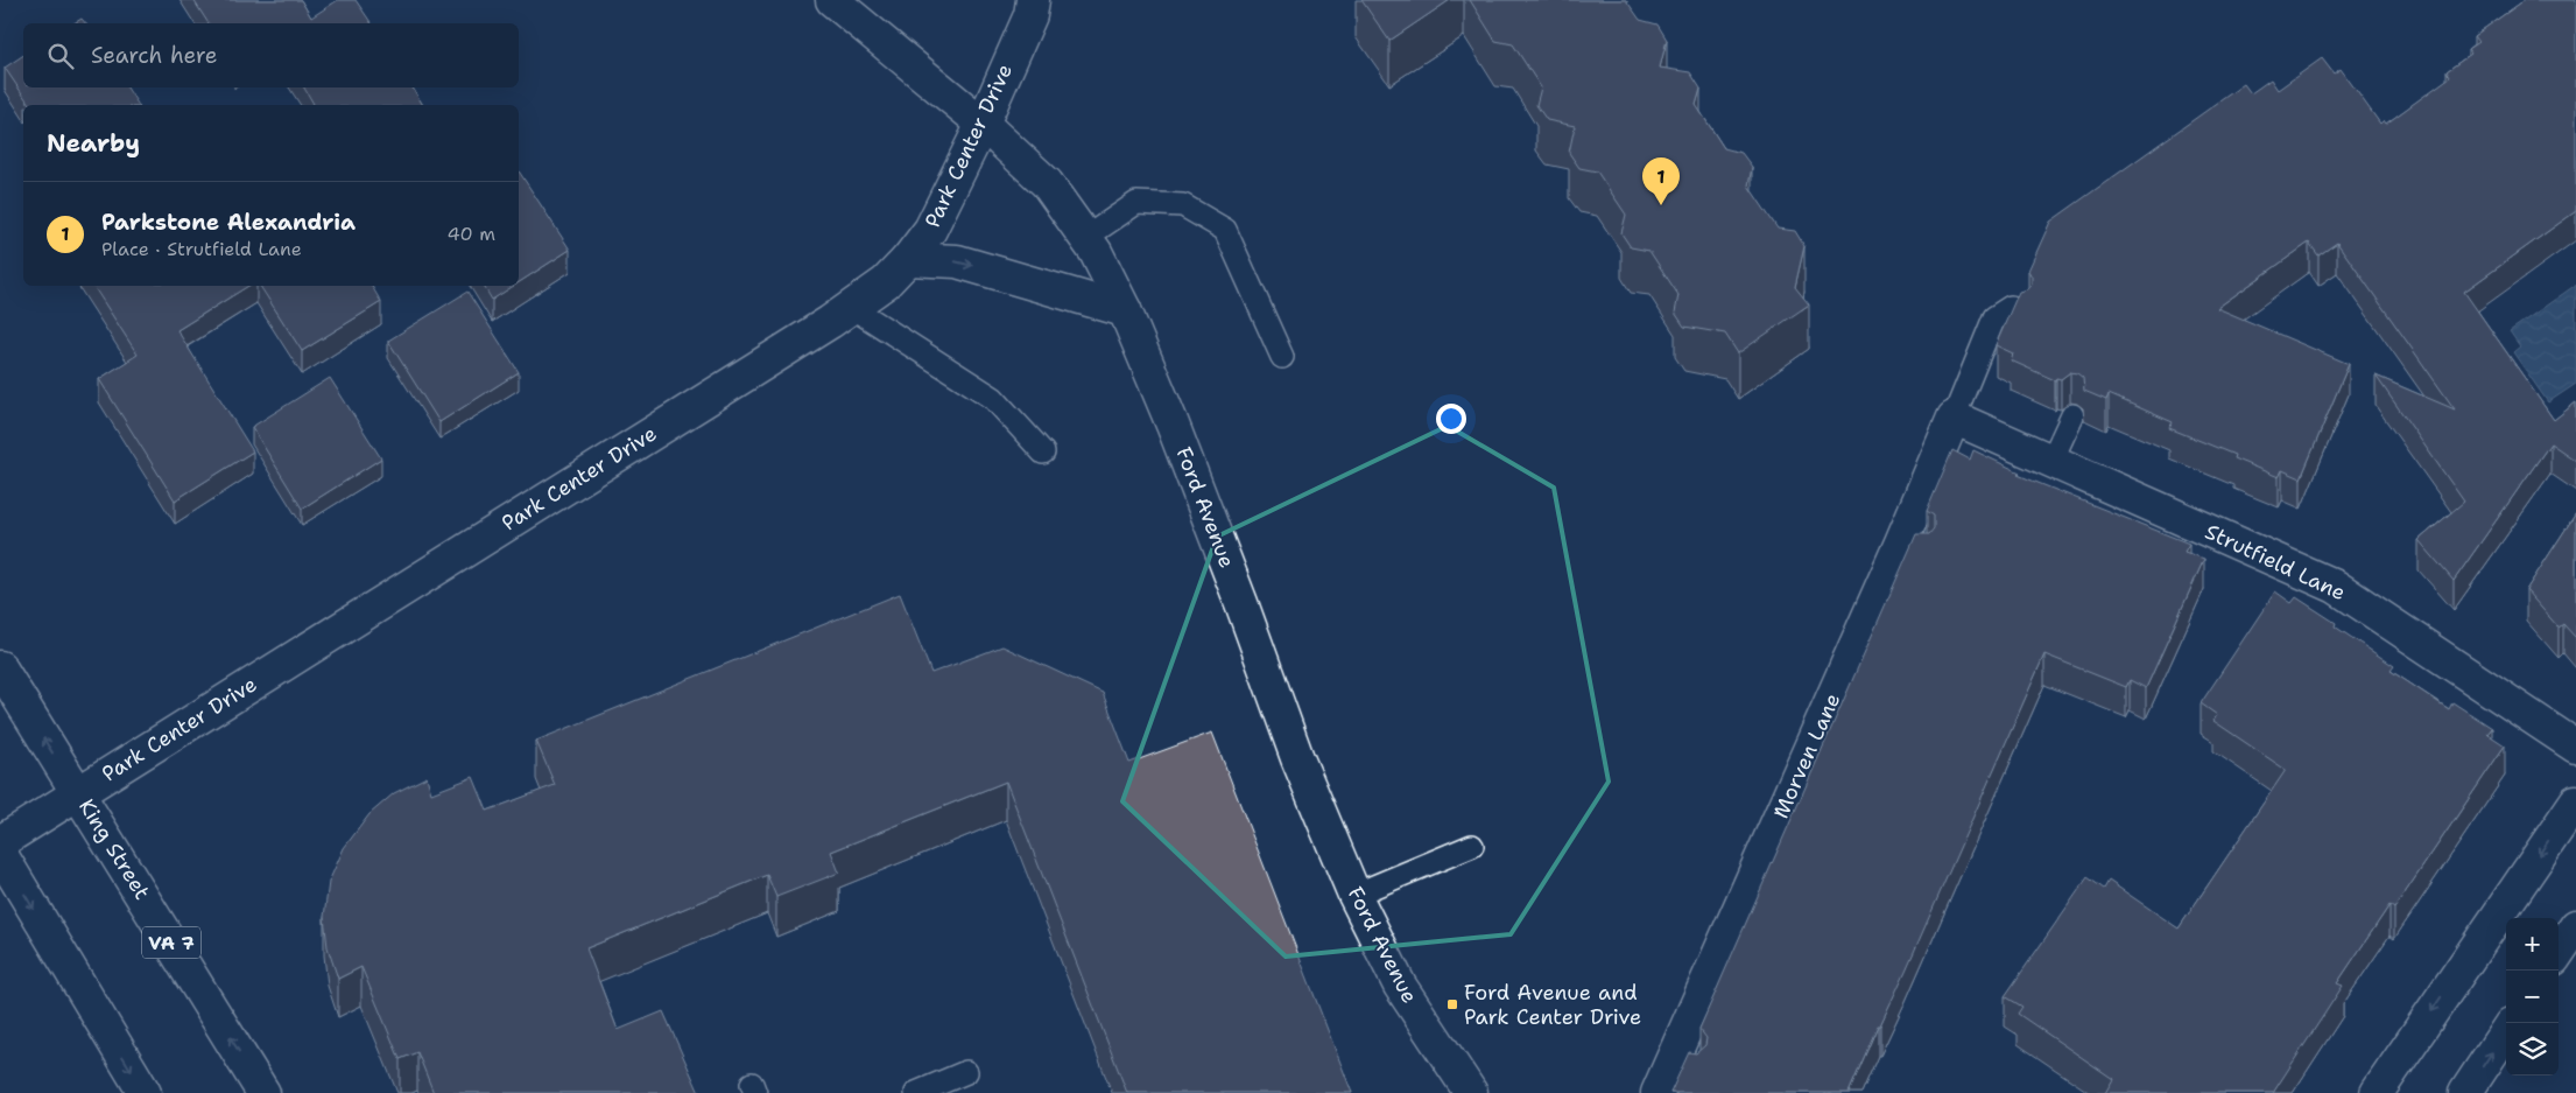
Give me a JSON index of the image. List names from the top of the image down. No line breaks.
{"streets":{"street":["Park Center Drive","Ford Avenue","Strutfield Lane","Morven Lane","King Street","VA 7"]},"crossings":[["Park Center Drive","Ford Avenue"],["Park Center Drive","King Street"],["Strutfield Lane","Morven Lane"]],"places":{"transit":["Ford Avenue and Park Center Drive"]},"page":{"search":"Search here","heading":"Nearby","pins":"1","list":[{"mark":"1","name":"Parkstone Alexandria","note":"Place · Strutfield Lane","value":"40 m"}],"map_buttons":["+","−"]}}
